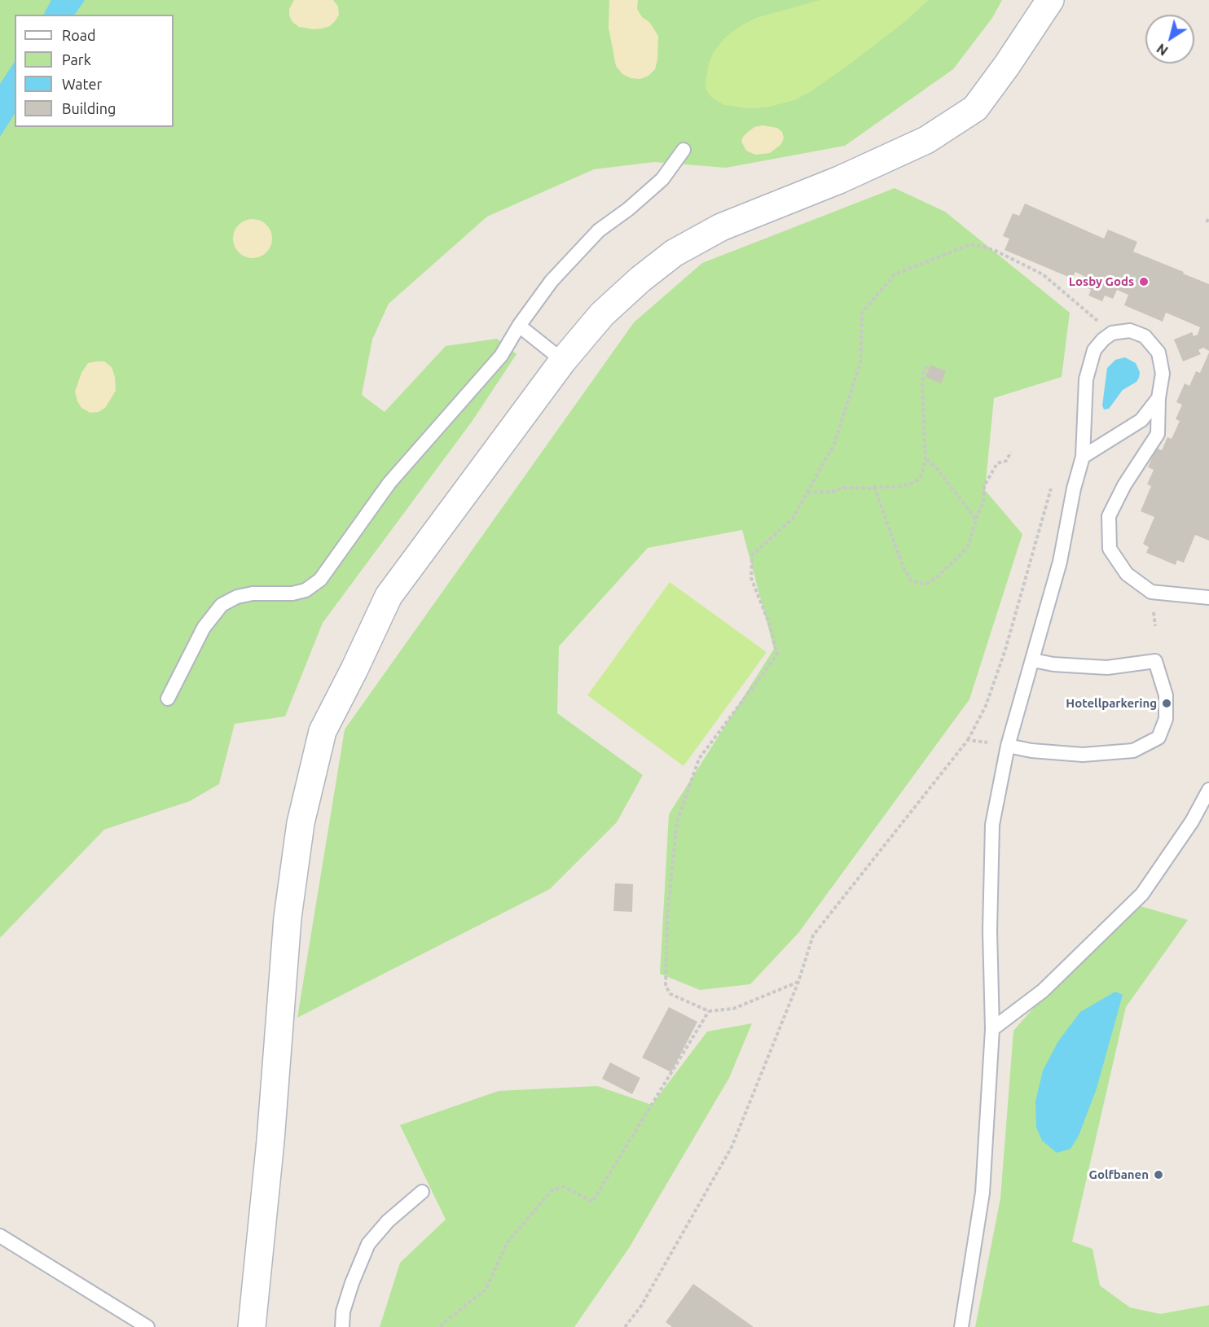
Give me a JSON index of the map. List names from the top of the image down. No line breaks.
{"places":["Losby Gods","Hotellparkering","Golfbanen"],"legend":["Road","Park","Water","Building"],"north":"bottom left"}
